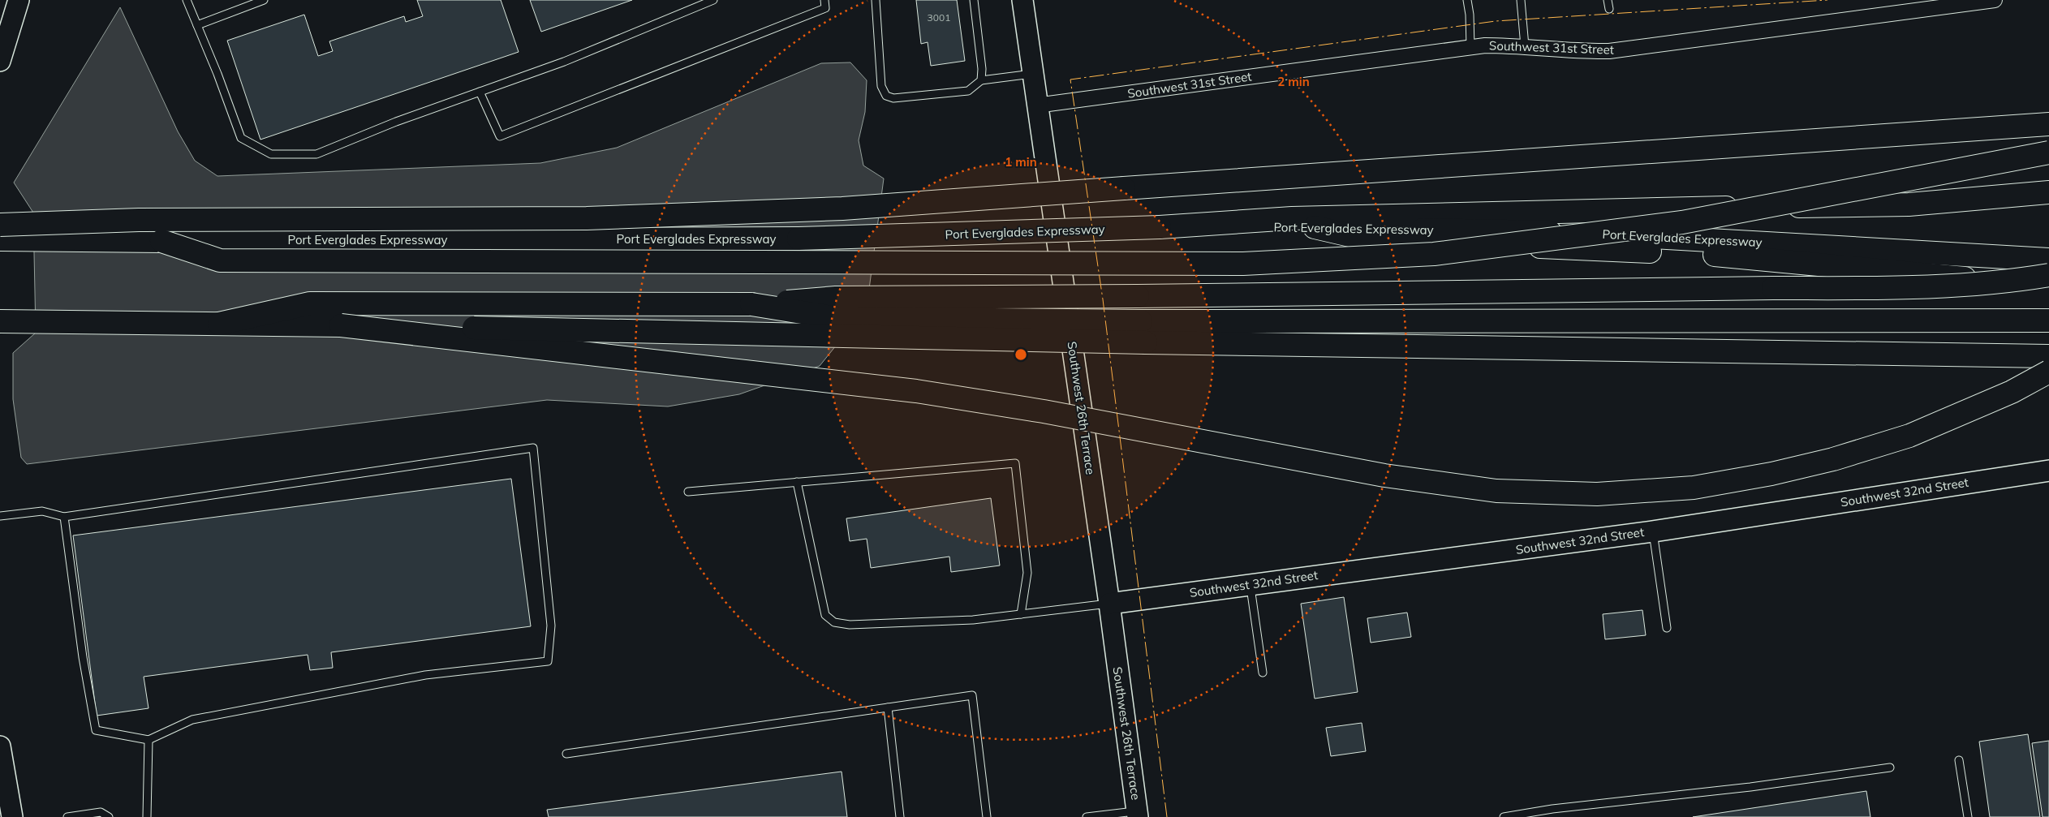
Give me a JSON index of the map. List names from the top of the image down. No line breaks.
{"streets":{"highway":["Port Everglades Expressway"],"street":["Southwest 31st Street","Southwest 26th Terrace","Southwest 32nd Street"]},"crossings":[["Southwest 31st Street","Southwest 26th Terrace"],["Southwest 26th Terrace","Southwest 32nd Street"]],"house_numbers":["3001"],"rings":["2 min","1 min"]}
